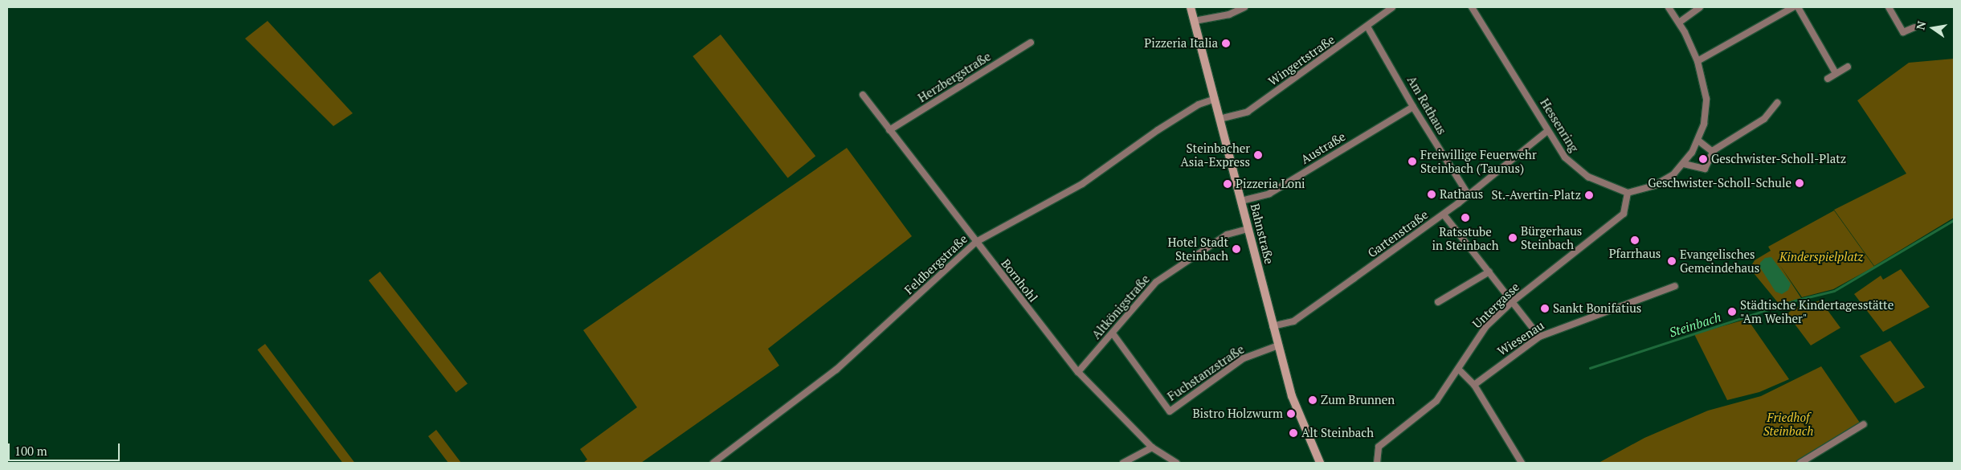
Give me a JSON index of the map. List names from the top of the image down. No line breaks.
{"streets":{"main road":["Bahnstraße"],"street":["Wingertstraße","Herzbergstraße","Am Rathaus","Hessenring","Austraße","Gartenstraße","Feldbergstraße","Bornhohl","Untergasse","Altkönigstraße","Wiesenau","Fuchstanzstraße"]},"crossings":[["Wingertstraße","Am Rathaus"],["Wingertstraße","Bahnstraße"],["Herzbergstraße","Bornhohl"],["Am Rathaus","Austraße"],["Am Rathaus","Gartenstraße"],["Hessenring","Gartenstraße"],["Hessenring","Untergasse"],["Austraße","Bahnstraße"],["Bahnstraße","Gartenstraße"],["Bahnstraße","Feldbergstraße"],["Bahnstraße","Altkönigstraße"],["Bahnstraße","Fuchstanzstraße"],["Feldbergstraße","Bornhohl"],["Bornhohl","Altkönigstraße"],["Altkönigstraße","Fuchstanzstraße"]],"water":["Steinbach"],"parks":["Kinderspielplatz","Friedhof Steinbach"],"places":["Pizzeria Italia","Steinbacher Asia-Express","Geschwister-Scholl-Platz","Freiwillige Feuerwehr Steinbach (Taunus)","Geschwister-Scholl-Schule","Pizzeria Loni","Rathaus","St.-Avertin-Platz","Ratsstube in Steinbach","Bürgerhaus Steinbach","Pfarrhaus","Hotel Stadt Steinbach","Evangelisches Gemeindehaus","Sankt Bonifatius","Städtische Kindertagesstätte \"Am Weiher\"","Zum Brunnen","Bistro Holzwurm","Alt Steinbach"],"scale_bar":"100 m","north":"left"}
